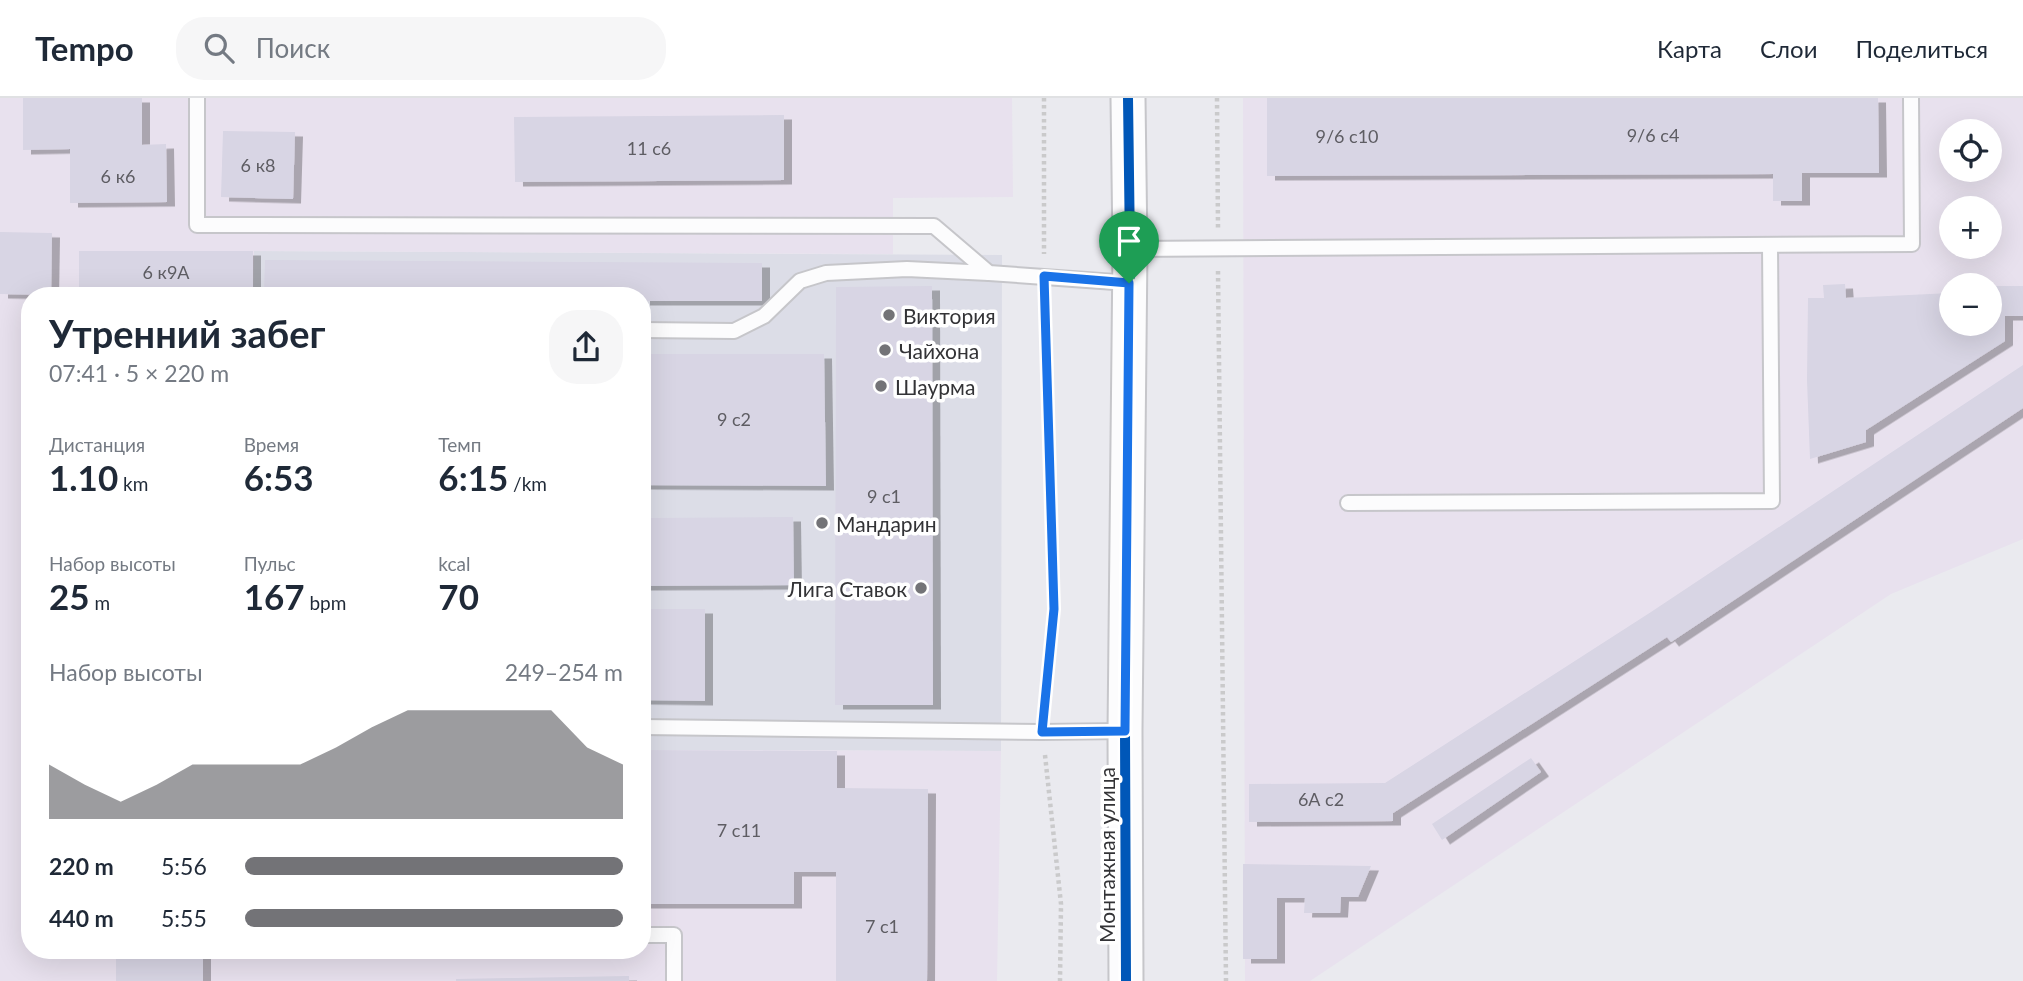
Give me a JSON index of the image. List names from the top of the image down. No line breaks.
{"streets":{"street":["Монтажная улица"]},"places":["Виктория","Чайхона","Шаурма","Мандарин","Лига Ставок"],"house_numbers":["9/6 с4","9/6 с10","11 c6","6 к8","6 к6","6 к9А","9 c2","9 с1","6А с2","7 с11","7 с1"],"page":{"header":"Tempo","search":"Поиск","nav":["Карта","Слои","Поделиться"],"map_buttons":["+","−"],"heading":["Утренний забег","07:41 · 5 × 220 m"],"stats":[["Дистанция","1.10 km"],["Время","6:53"],["Темп","6:15 /km"],["Набор высоты","25 m"],["Пульс","167 bpm"],["kcal","70"]],"chart":["Набор высоты","249–254 m"],"list":[{"name":"220 m","note":"5:56"},{"name":"440 m","note":"5:55"}]}}
